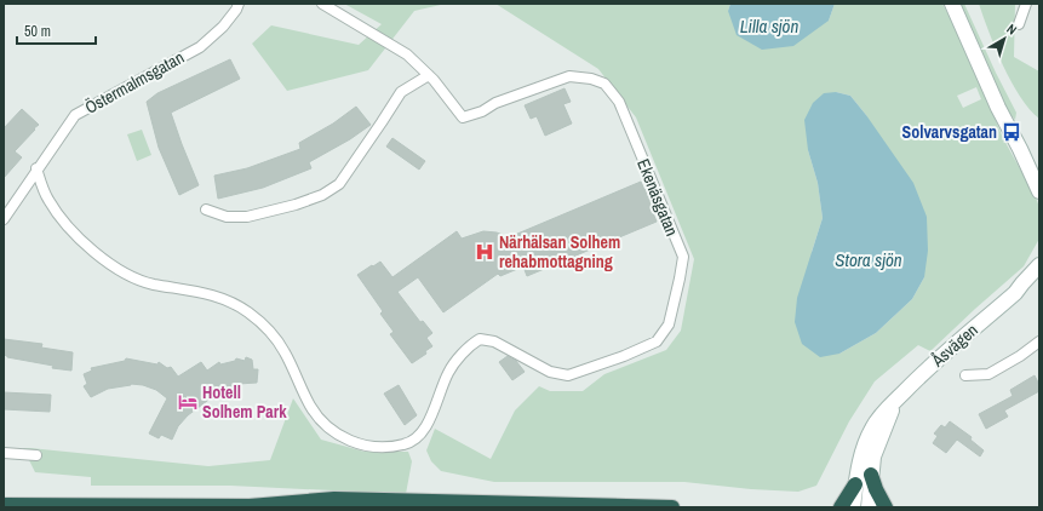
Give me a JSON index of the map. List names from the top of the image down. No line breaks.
{"streets":{"street":["Östermalmsgatan","Ekenäsgatan","Åsvägen"]},"crossings":[["Östermalmsgatan","Ekenäsgatan"]],"water":["Lilla sjön","Stora sjön"],"places":{"bus stop":["Solvarvsgatan"],"hospital":["Närhälsan Solhem rehabmottagning"],"hotel":["Hotell Solhem Park"]},"scale_bar":"50 m","north":"top right"}
